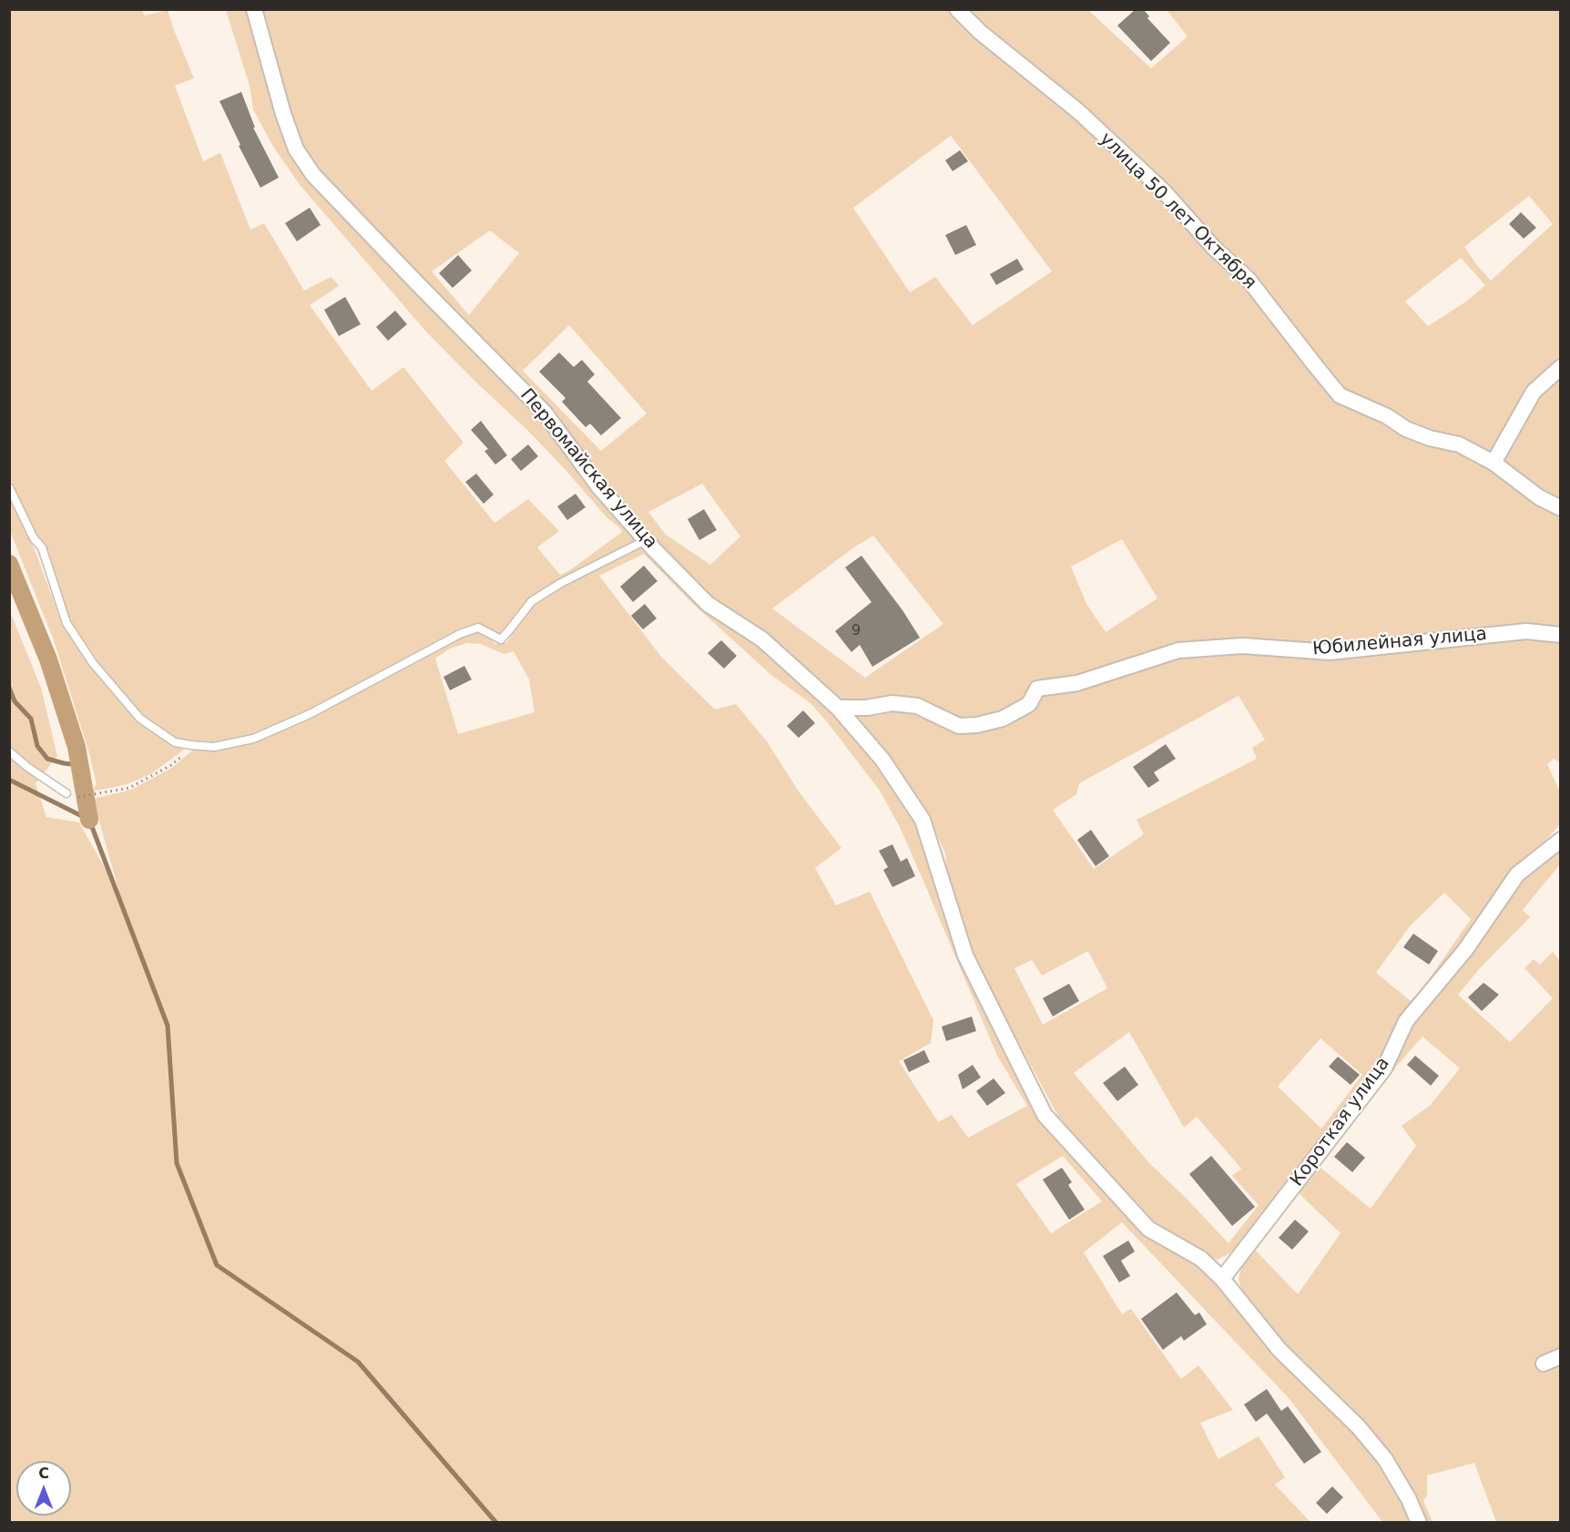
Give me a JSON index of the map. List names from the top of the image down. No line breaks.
{"streets":{"street":["улица 50 лет Октября","Первомайская улица","Юбилейная улица","Короткая улица"]},"crossings":[["Первомайская улица","Юбилейная улица"],["Первомайская улица","Короткая улица"]],"house_numbers":["9"],"north":"top"}
